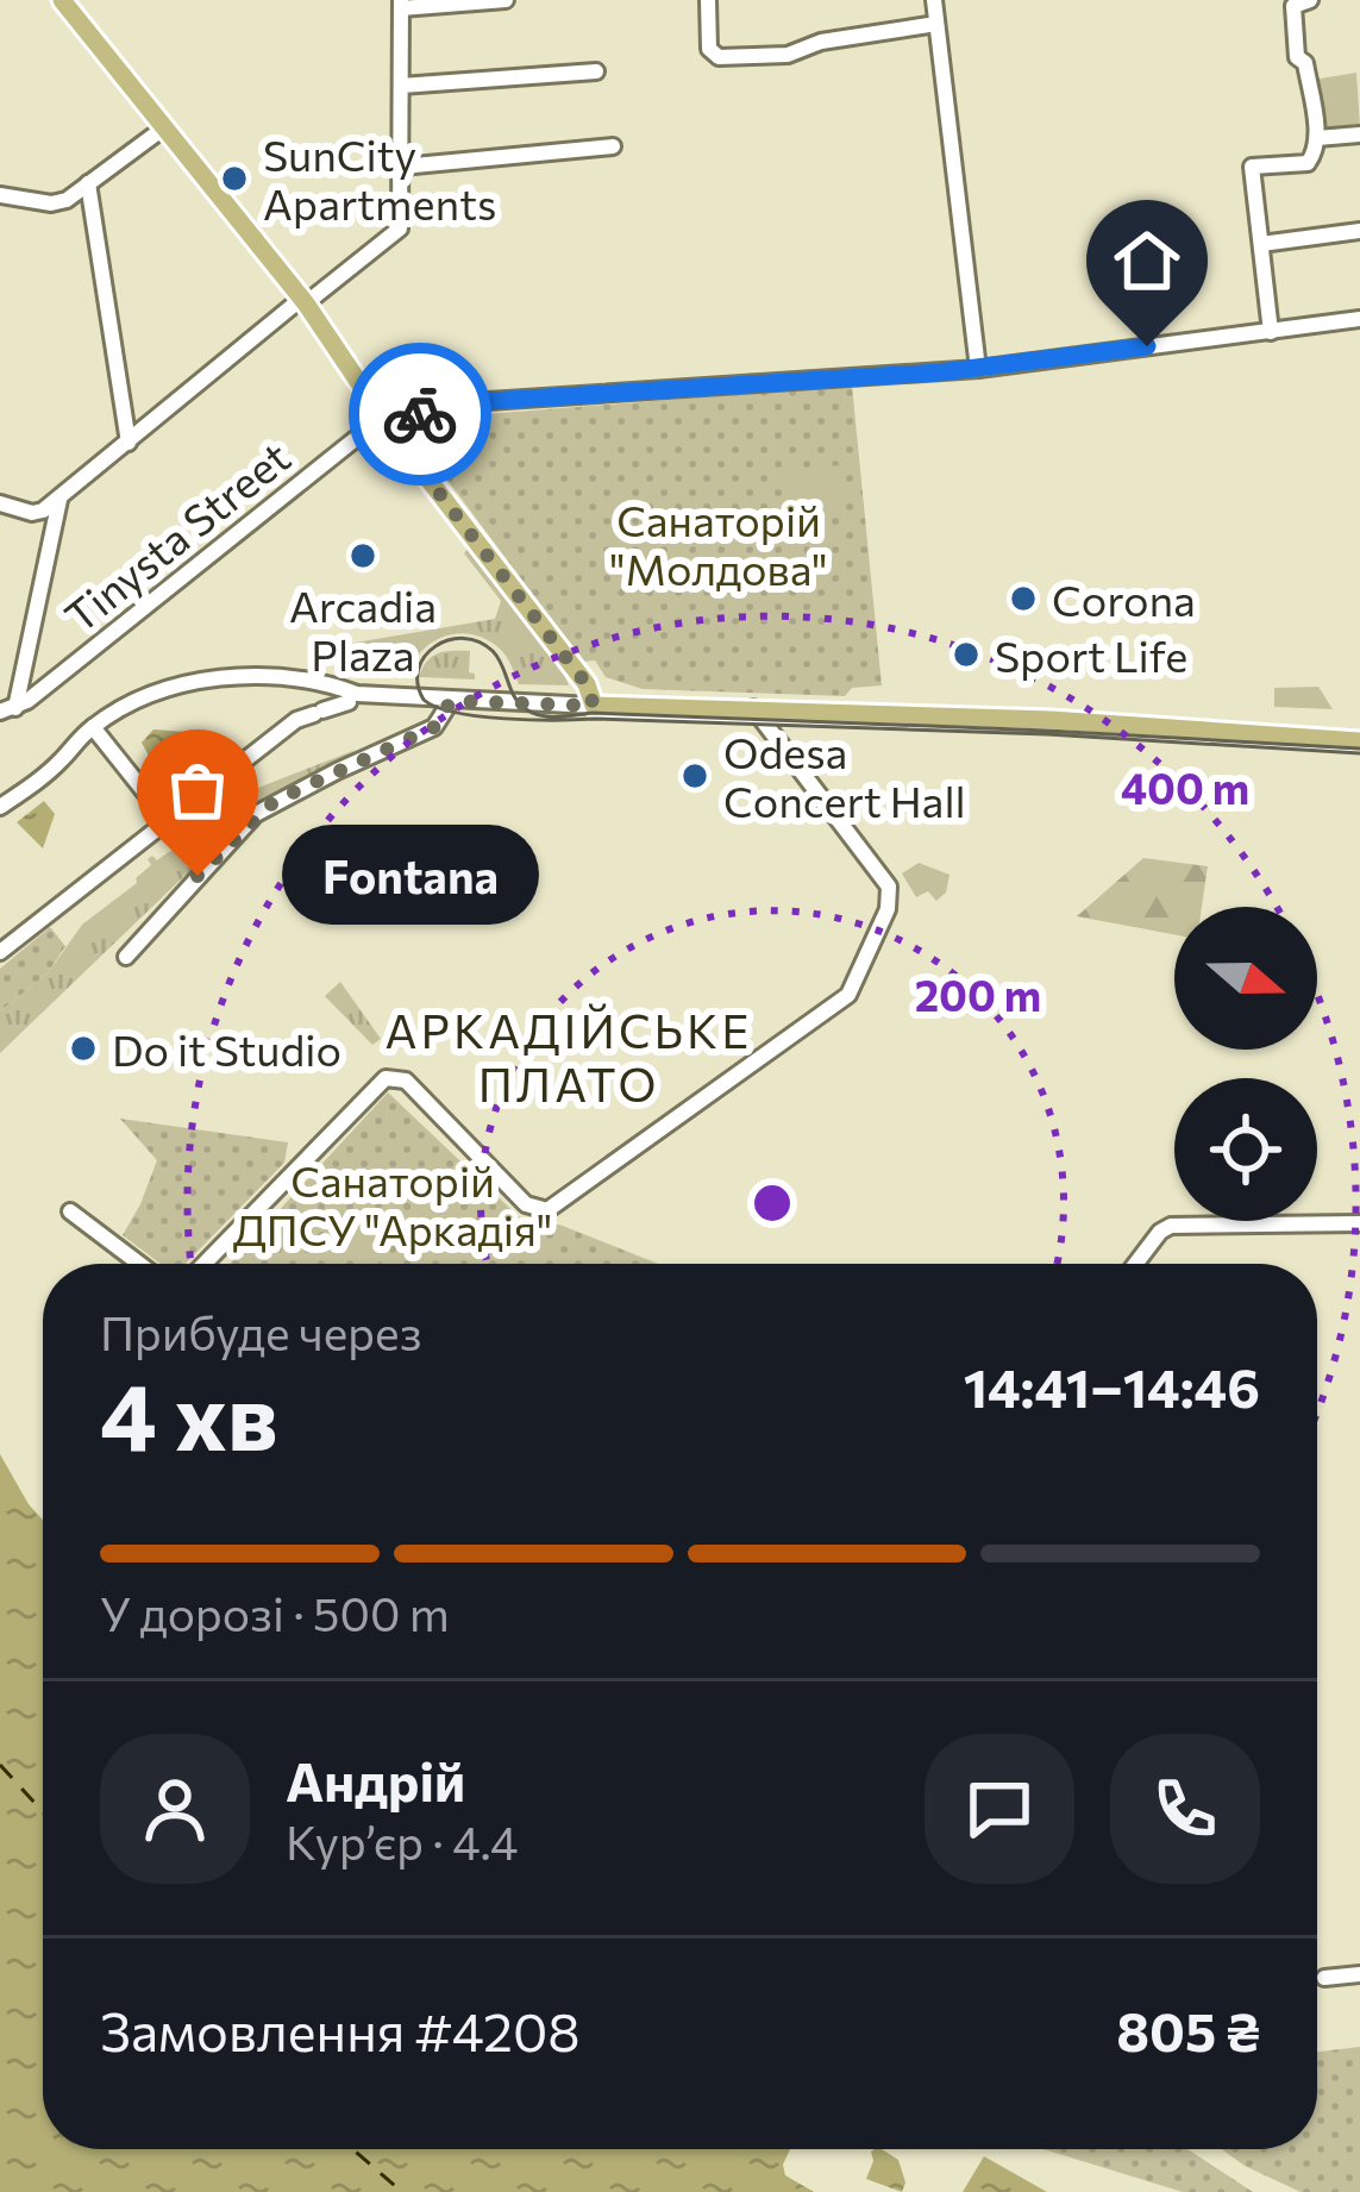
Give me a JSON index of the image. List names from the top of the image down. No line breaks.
{"streets":{"street":["Tinysta Street"]},"districts":["АРКАДІЙСЬКЕ ПЛАТО"],"parks":["Санаторій \"Молдова\"","Санаторій ДПСУ \"Аркадія\""],"places":["SunCity Apartments","Arcadia Plaza","Corona","Sport Life","Odesa Concert Hall","Fontana","Do it Studio"],"north":"right","page":{"bubble":"Fontana","heading":["4 хв","Прибуде через","14:41–14:46"],"panel":["Андрій","Кур’єр · 4.4","Замовлення #4208","805 ₴"],"bar":"У дорозі · 500 m"},"rings":["400 m","200 m"]}
